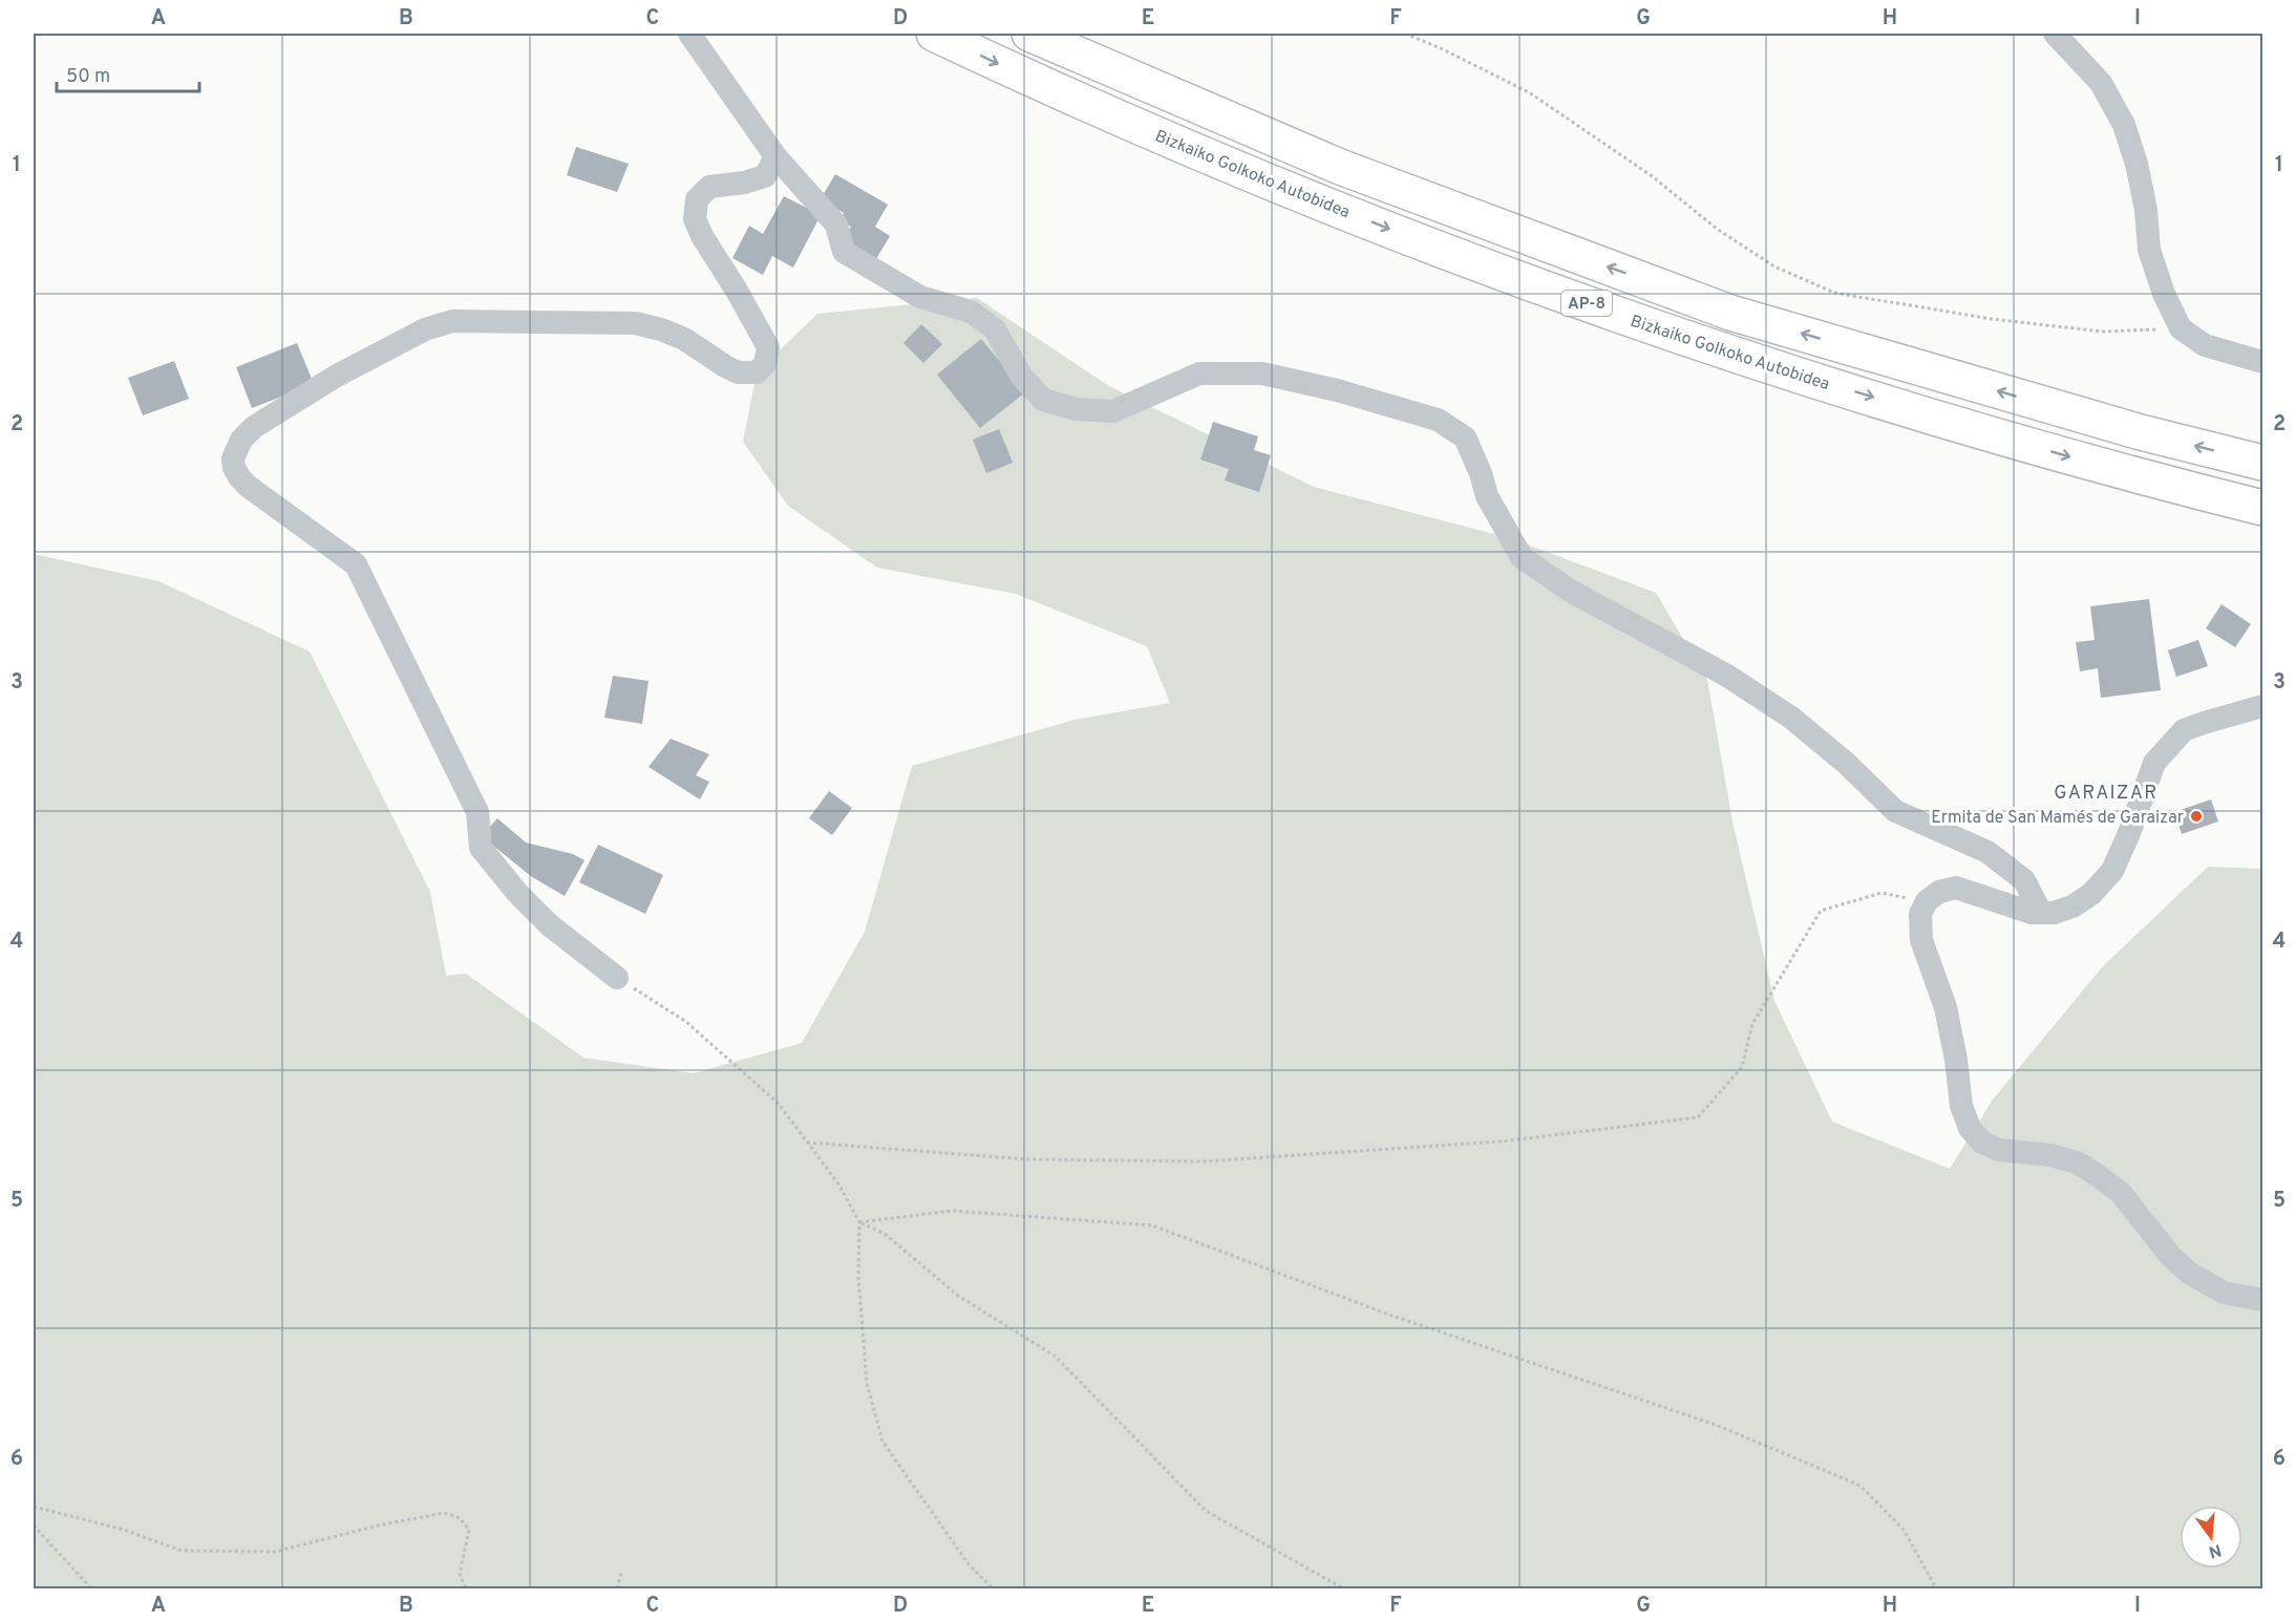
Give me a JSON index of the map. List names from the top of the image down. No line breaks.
{"streets":{"highway":["Bizkaiko Golkoko Autobidea","AP-8"]},"districts":["GARAIZAR"],"places":["Ermita de San Mamés de Garaizar"],"scale_bar":"50 m","north":"bottom","grid":{"columns":["A","B","C","D","E","F","G","H","I"],"rows":["1","2","3","4","5","6"]}}
